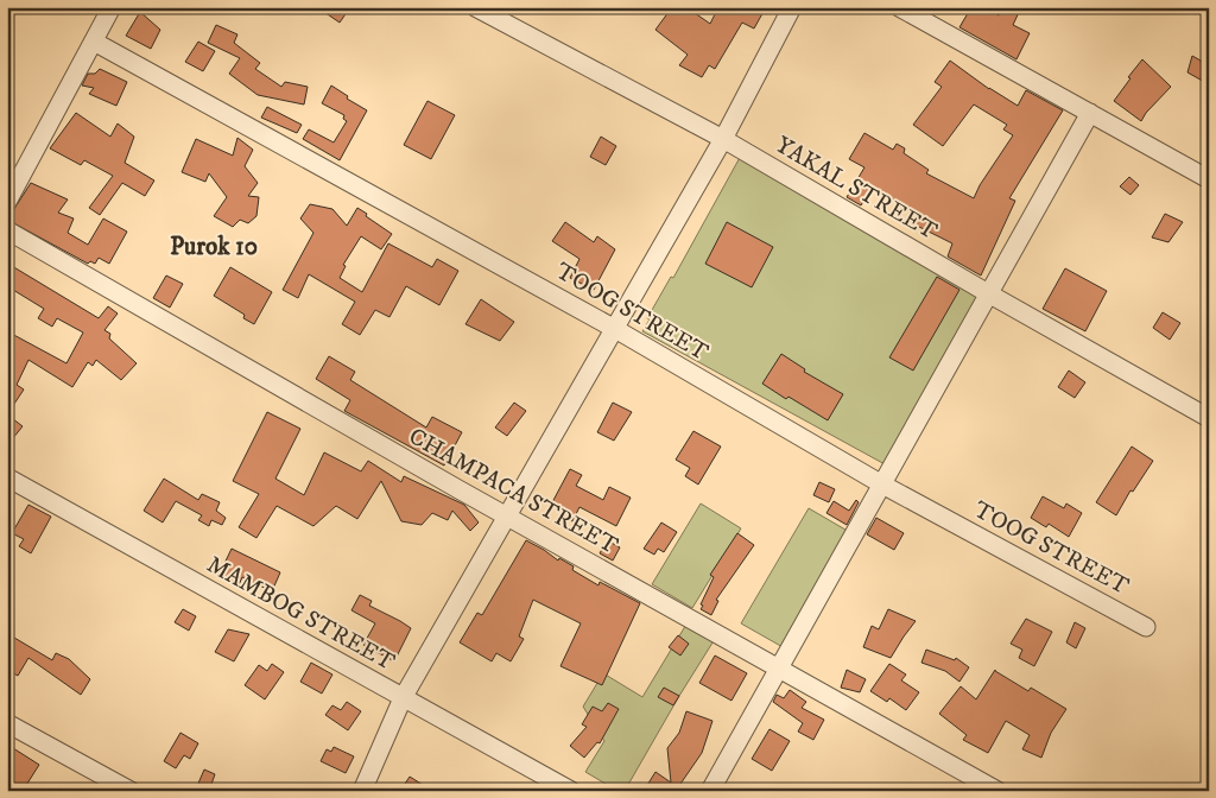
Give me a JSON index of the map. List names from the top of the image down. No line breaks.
{"streets":{"street":["YAKAL STREET","TOOG STREET","CHAMPACA STREET","MAMBOG STREET"]},"districts":["Purok 10"]}
